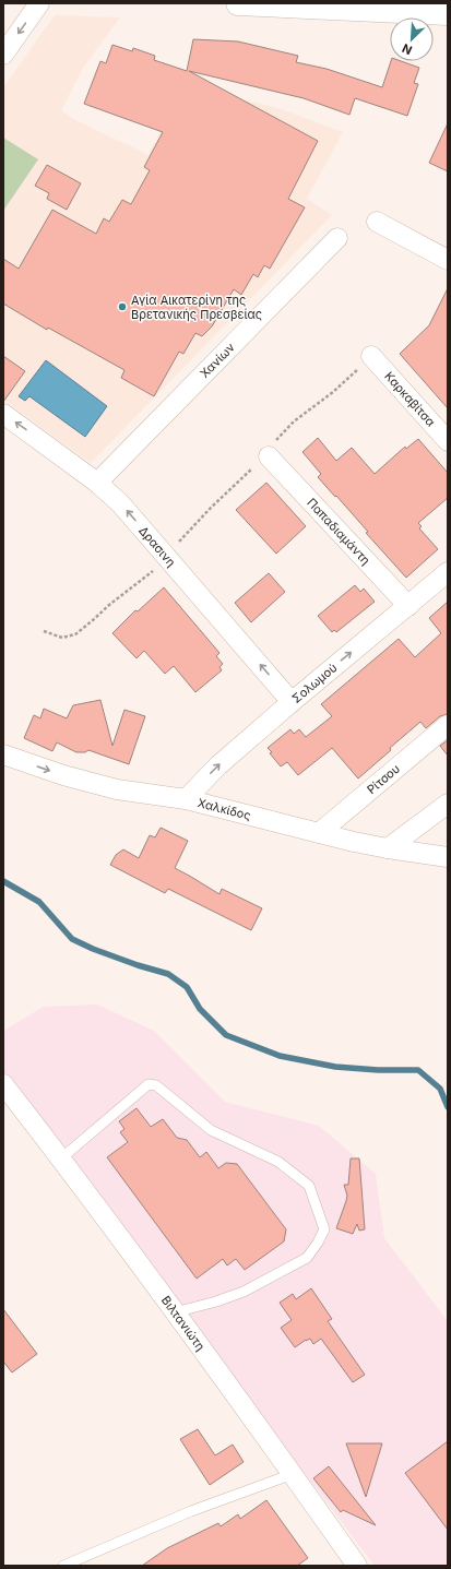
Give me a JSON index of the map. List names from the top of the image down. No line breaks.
{"streets":{"street":["Χανίων","Καρκαβίτσα","Παπαδιαμάντη","Δρασινη","Σολωμού","Ρίτσου","Χαλκίδος","Βιλτανιώτη"]},"crossings":[["Χανίων","Δρασινη"],["Παπαδιαμάντη","Σολωμού"],["Δρασινη","Σολωμού"],["Σολωμού","Χαλκίδος"],["Ρίτσου","Χαλκίδος"]],"one_way":["Δρασινη","Σολωμού","Χαλκίδος"],"places":["Αγία Αικατερίνη της Βρετανικής Πρεσβείας"],"north":"bottom left"}
